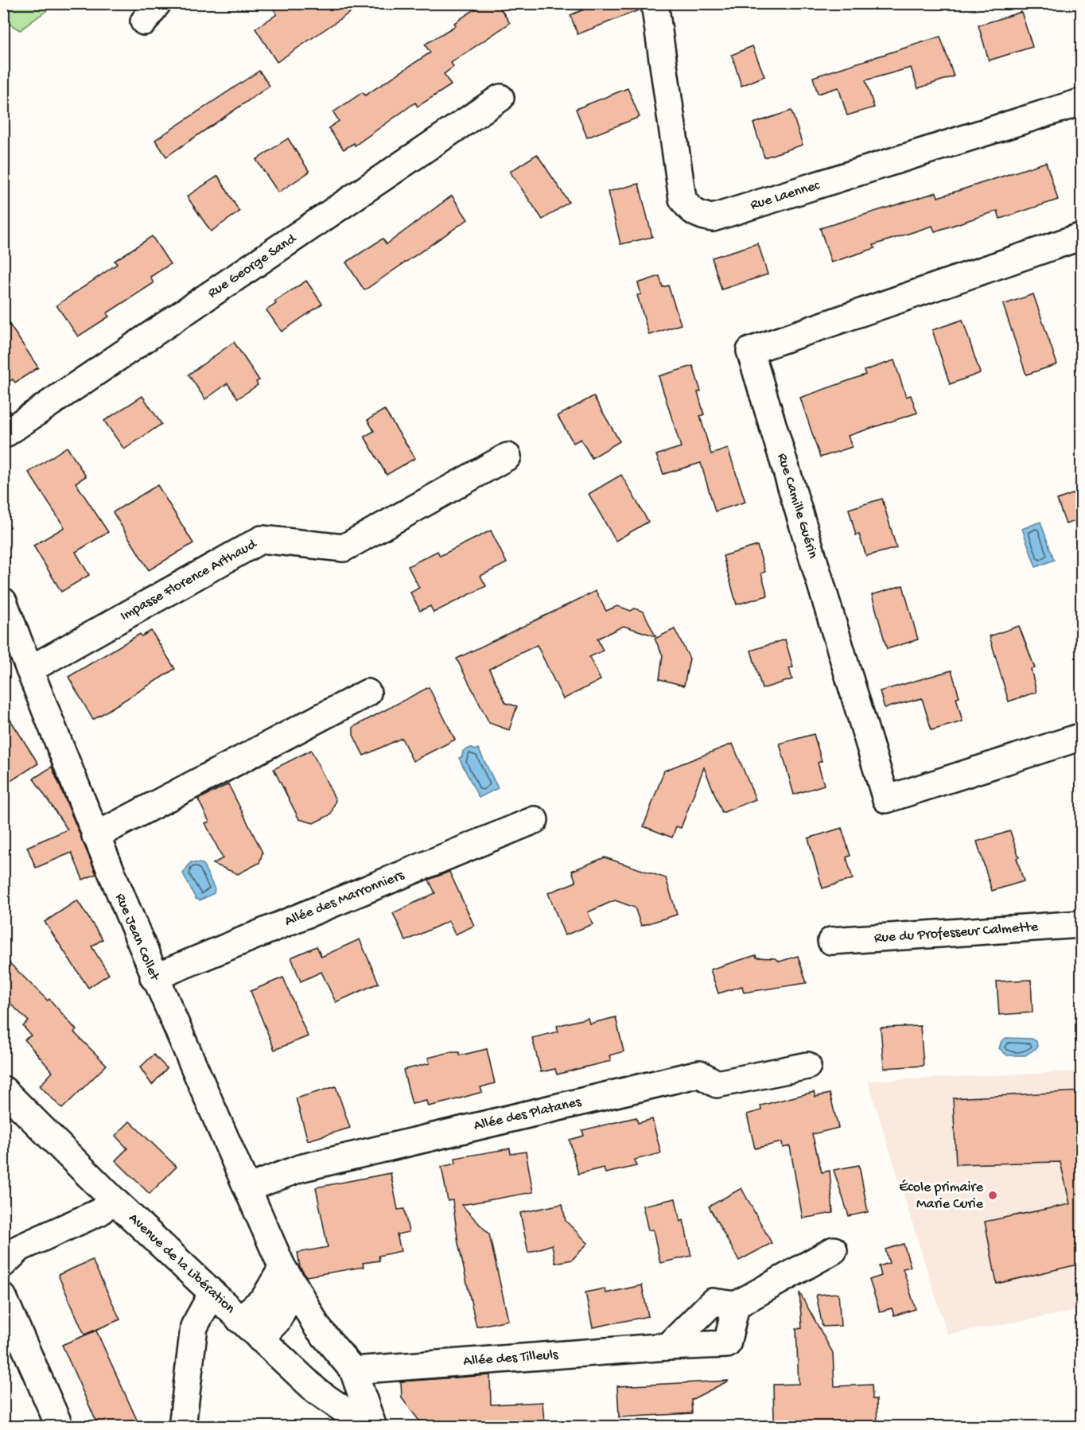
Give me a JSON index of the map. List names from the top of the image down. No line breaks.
{"streets":{"street":["Rue Laennec","Rue George Sand","Rue Camille Guérin","Impasse Florence Arthaud","Allée des Marronniers","Rue du Professeur Calmette","Rue Jean Collet","Allée des Platanes","Avenue de la Libération","Allée des Tilleuls"]},"crossings":[["Impasse Florence Arthaud","Rue Jean Collet"],["Allée des Marronniers","Rue Jean Collet"],["Rue Jean Collet","Allée des Platanes"],["Rue Jean Collet","Allée des Tilleuls"]],"places":["École primaire Marie Curie"]}
